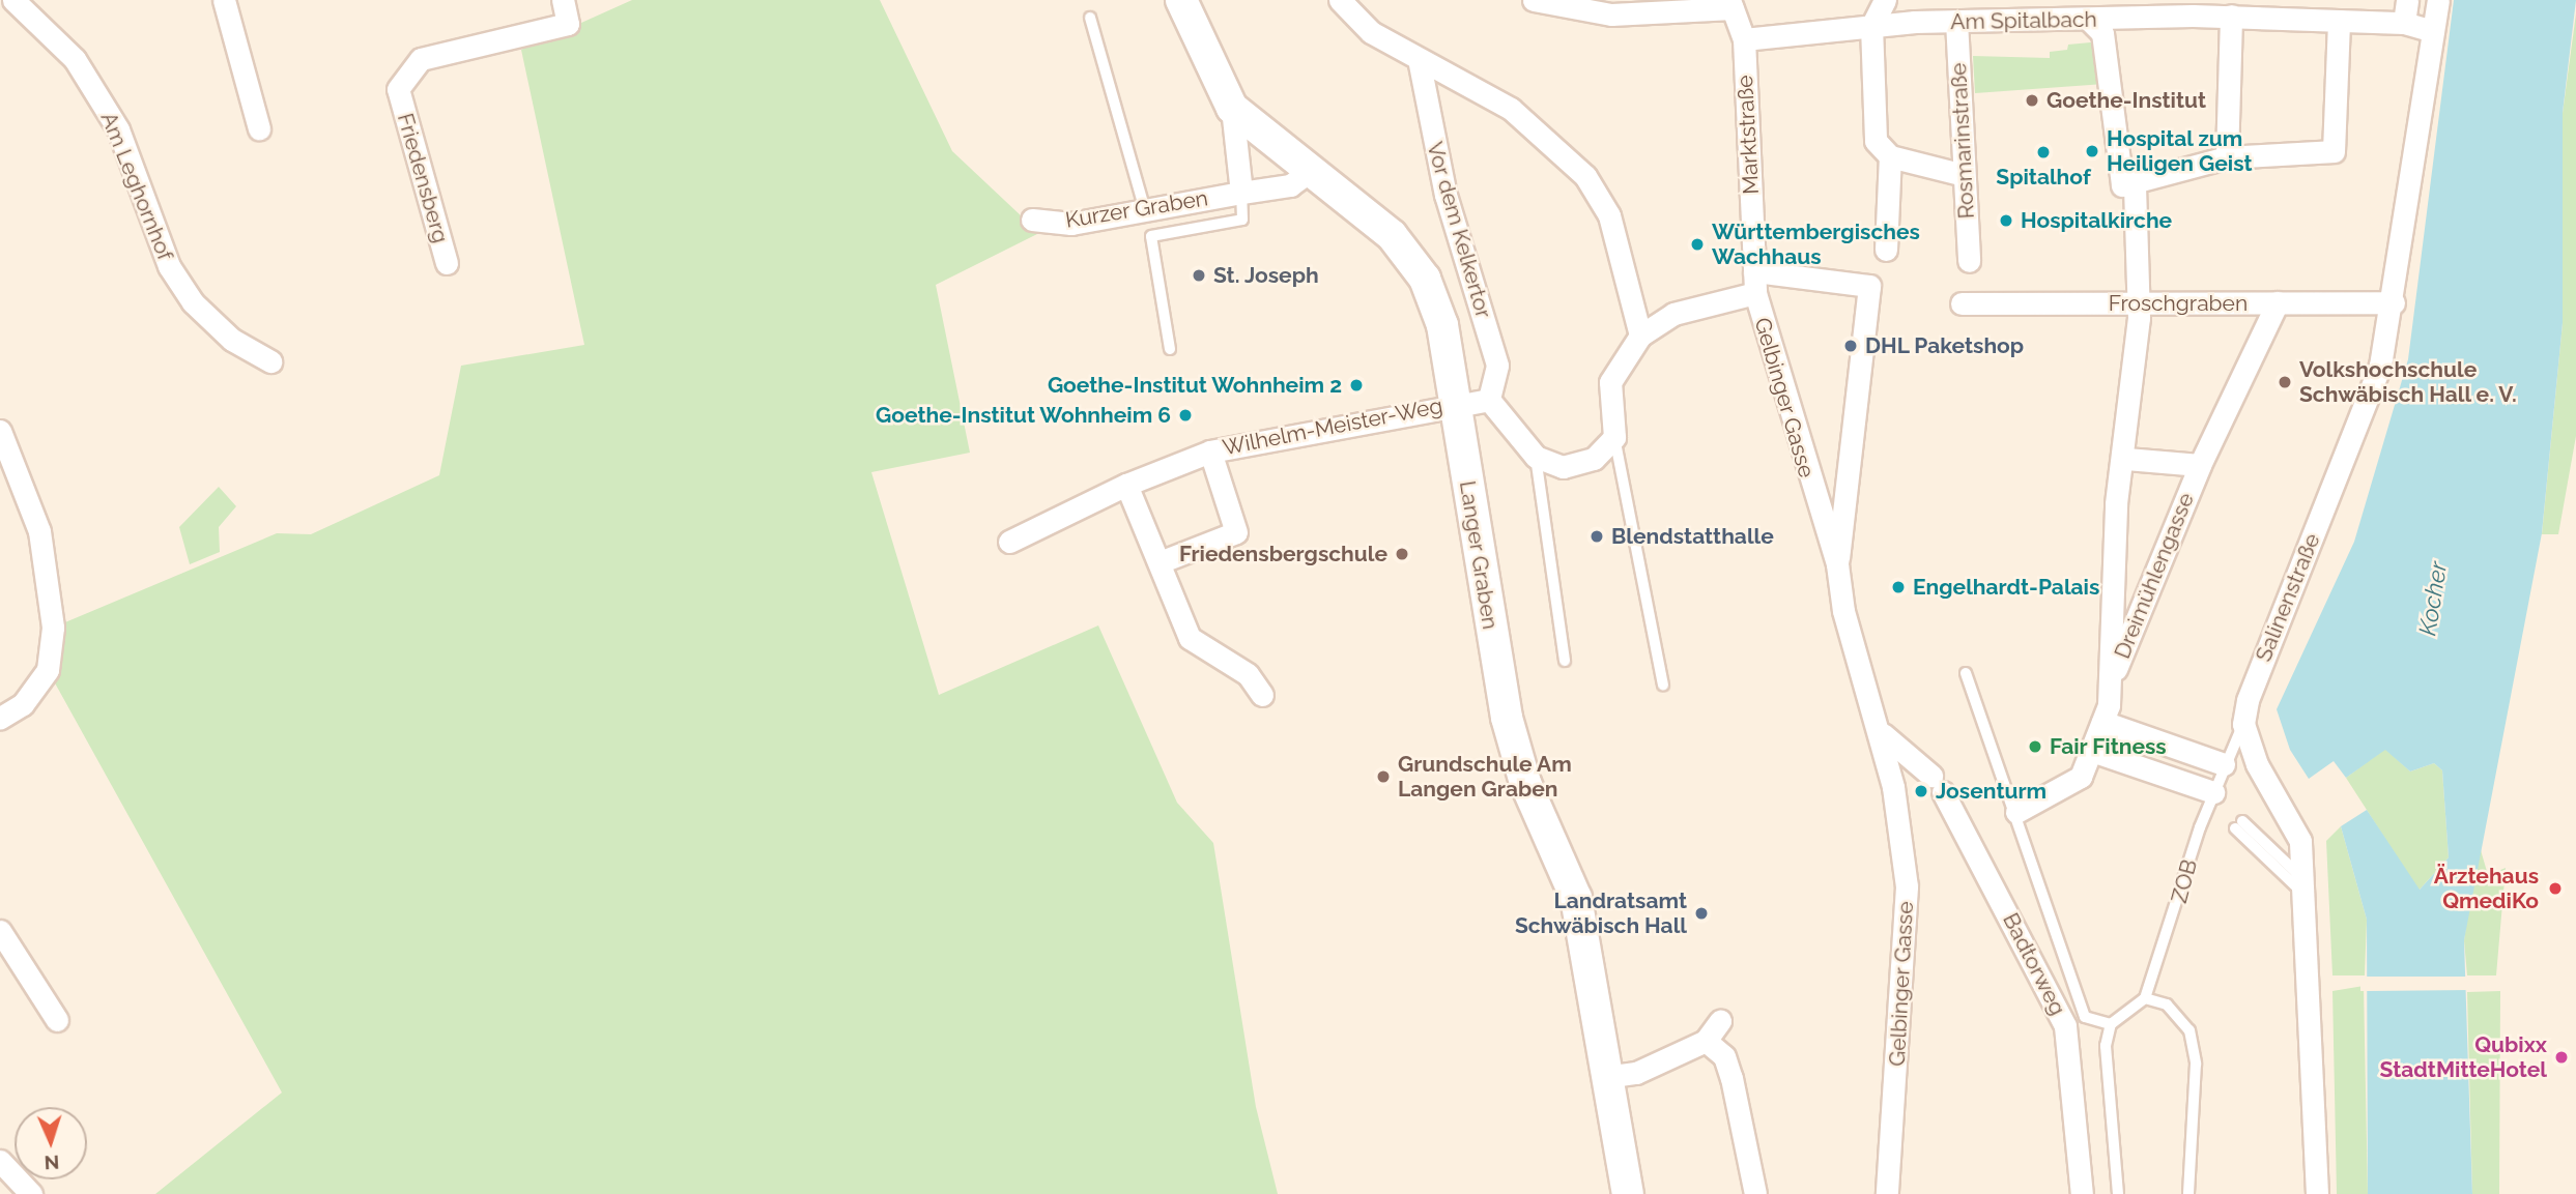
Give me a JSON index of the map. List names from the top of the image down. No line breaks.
{"streets":{"main road":["Langer Graben"],"street":["Am Spitalbach","Marktstraße","Rosmarinstraße","Friedensberg","Am Leghornhof","Kurzer Graben","Vor dem Kelkertor","Froschgraben","Gelbinger Gasse","Wilhelm-Meister-Weg","Dreimühlengasse","Salinenstraße","Badtorweg"],"lane":["ZOB"]},"crossings":[["Am Spitalbach","Marktstraße"],["Am Spitalbach","Rosmarinstraße"],["Am Spitalbach","Salinenstraße"],["Marktstraße","Gelbinger Gasse"],["Kurzer Graben","Langer Graben"],["Vor dem Kelkertor","Wilhelm-Meister-Weg"],["Froschgraben","Dreimühlengasse"],["Froschgraben","Salinenstraße"],["Gelbinger Gasse","Badtorweg"],["Wilhelm-Meister-Weg","Langer Graben"],["Salinenstraße","ZOB"]],"water":["Kocher"],"places":["Goethe-Institut","Hospital zum Heiligen Geist","Spitalhof","Hospitalkirche","Württembergisches Wachhaus","St. Joseph","DHL Paketshop","Volkshochschule Schwäbisch Hall e. V.","Goethe-Institut Wohnheim 2","Goethe-Institut Wohnheim 6","Blendstatthalle","Friedensbergschule","Engelhardt-Palais","Fair Fitness","Grundschule Am Langen Graben","Josenturm","Ärztehaus QmediKo","Landratsamt Schwäbisch Hall","Qubixx StadtMitteHotel"],"north":"bottom"}
